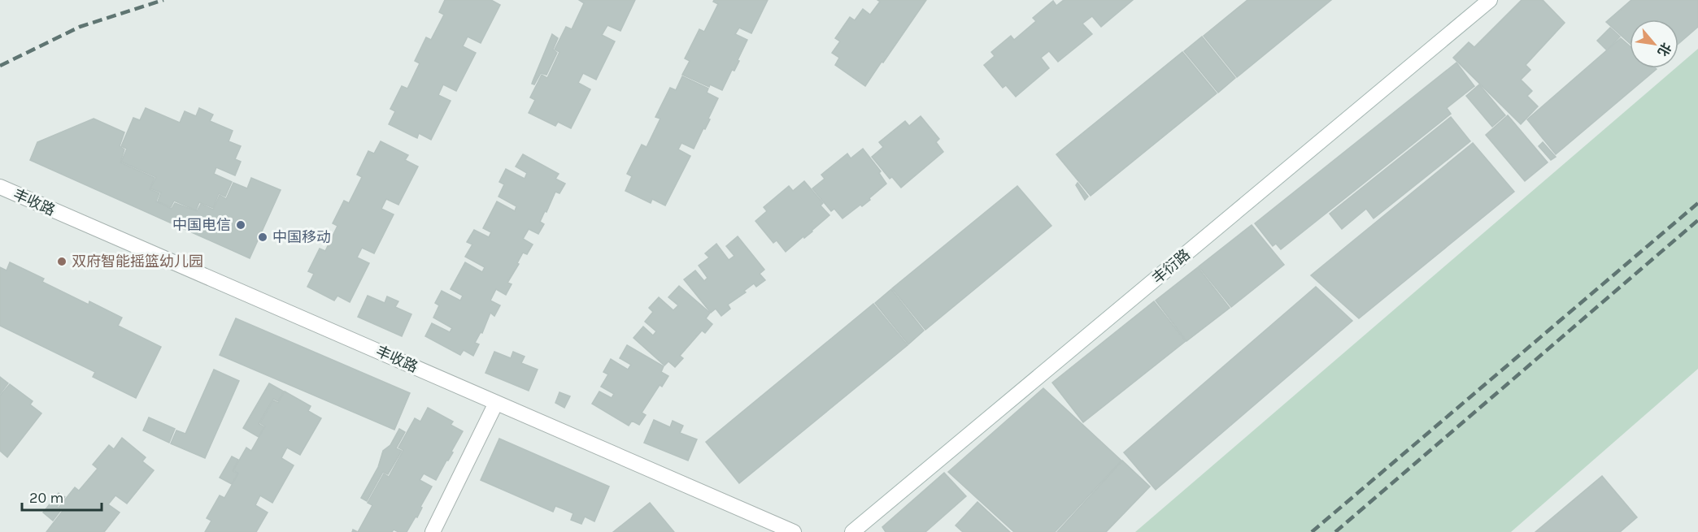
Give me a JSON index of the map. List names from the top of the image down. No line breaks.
{"streets":{"street":["丰收路","丰衍路"]},"places":["中国电信","中国移动","双府智能摇篮幼儿园"],"scale_bar":"20 m","north":"bottom right"}
